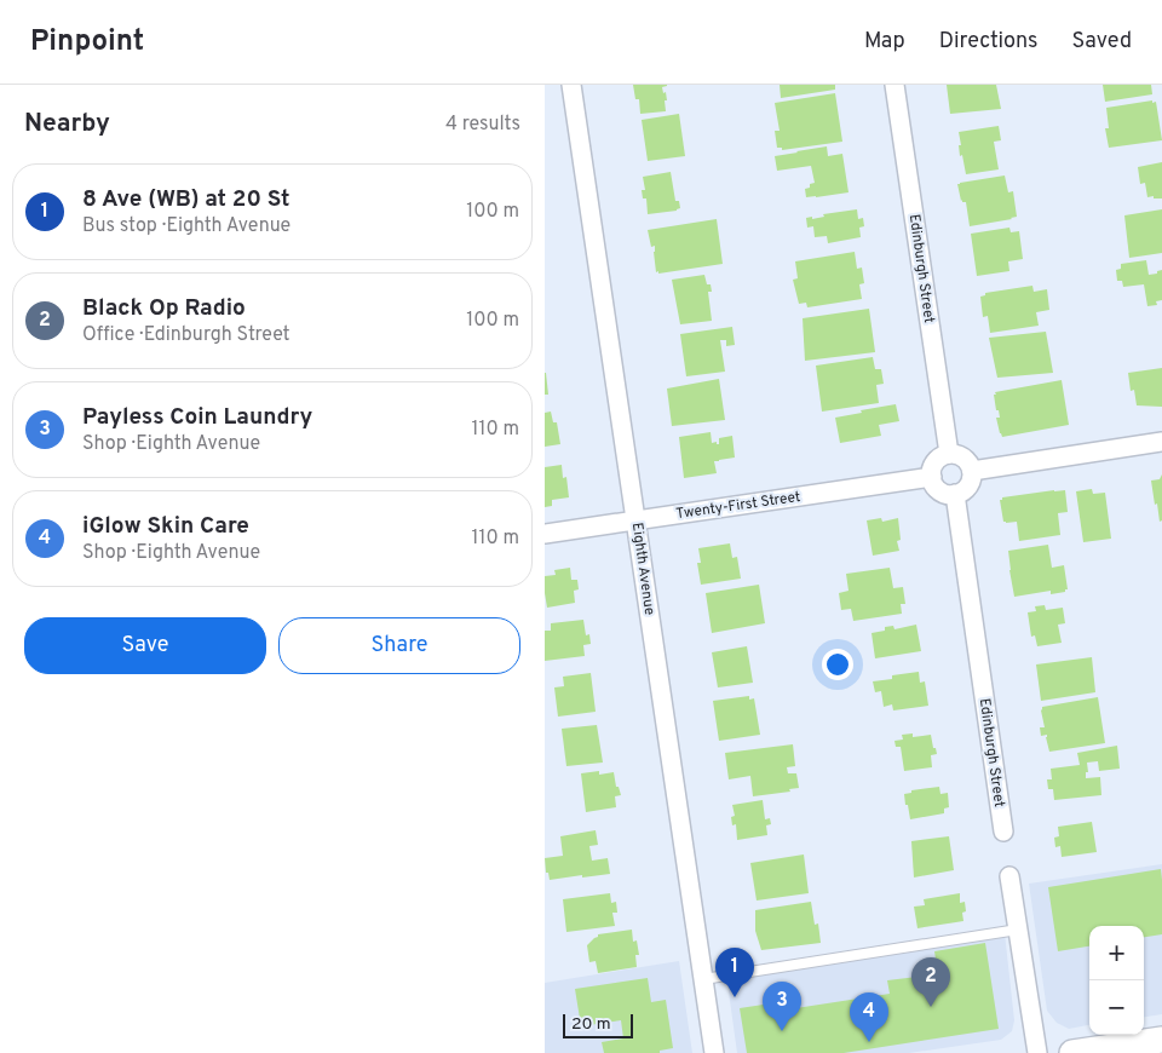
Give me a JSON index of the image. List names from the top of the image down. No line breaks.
{"streets":{"street":["Edinburgh Street","Twenty-First Street","Eighth Avenue"]},"crossings":[["Edinburgh Street","Twenty-First Street"],["Twenty-First Street","Eighth Avenue"]],"scale_bar":"20 m","page":{"header":"Pinpoint","nav":["Map","Directions","Saved"],"heading":["Nearby","4 results"],"list":[{"mark":"1","name":"8 Ave (WB) at 20 St","note":"Bus stop · Eighth Avenue","value":"100 m"},{"mark":"2","name":"Black Op Radio","note":"Office · Edinburgh Street","value":"100 m"},{"mark":"3","name":"Payless Coin Laundry","note":"Shop · Eighth Avenue","value":"110 m"},{"mark":"4","name":"iGlow Skin Care","note":"Shop · Eighth Avenue","value":"110 m"}],"buttons":["Save","Share"],"map_buttons":["+","−"],"pins":["1","2","3","4"],"scale":"20 m"}}
